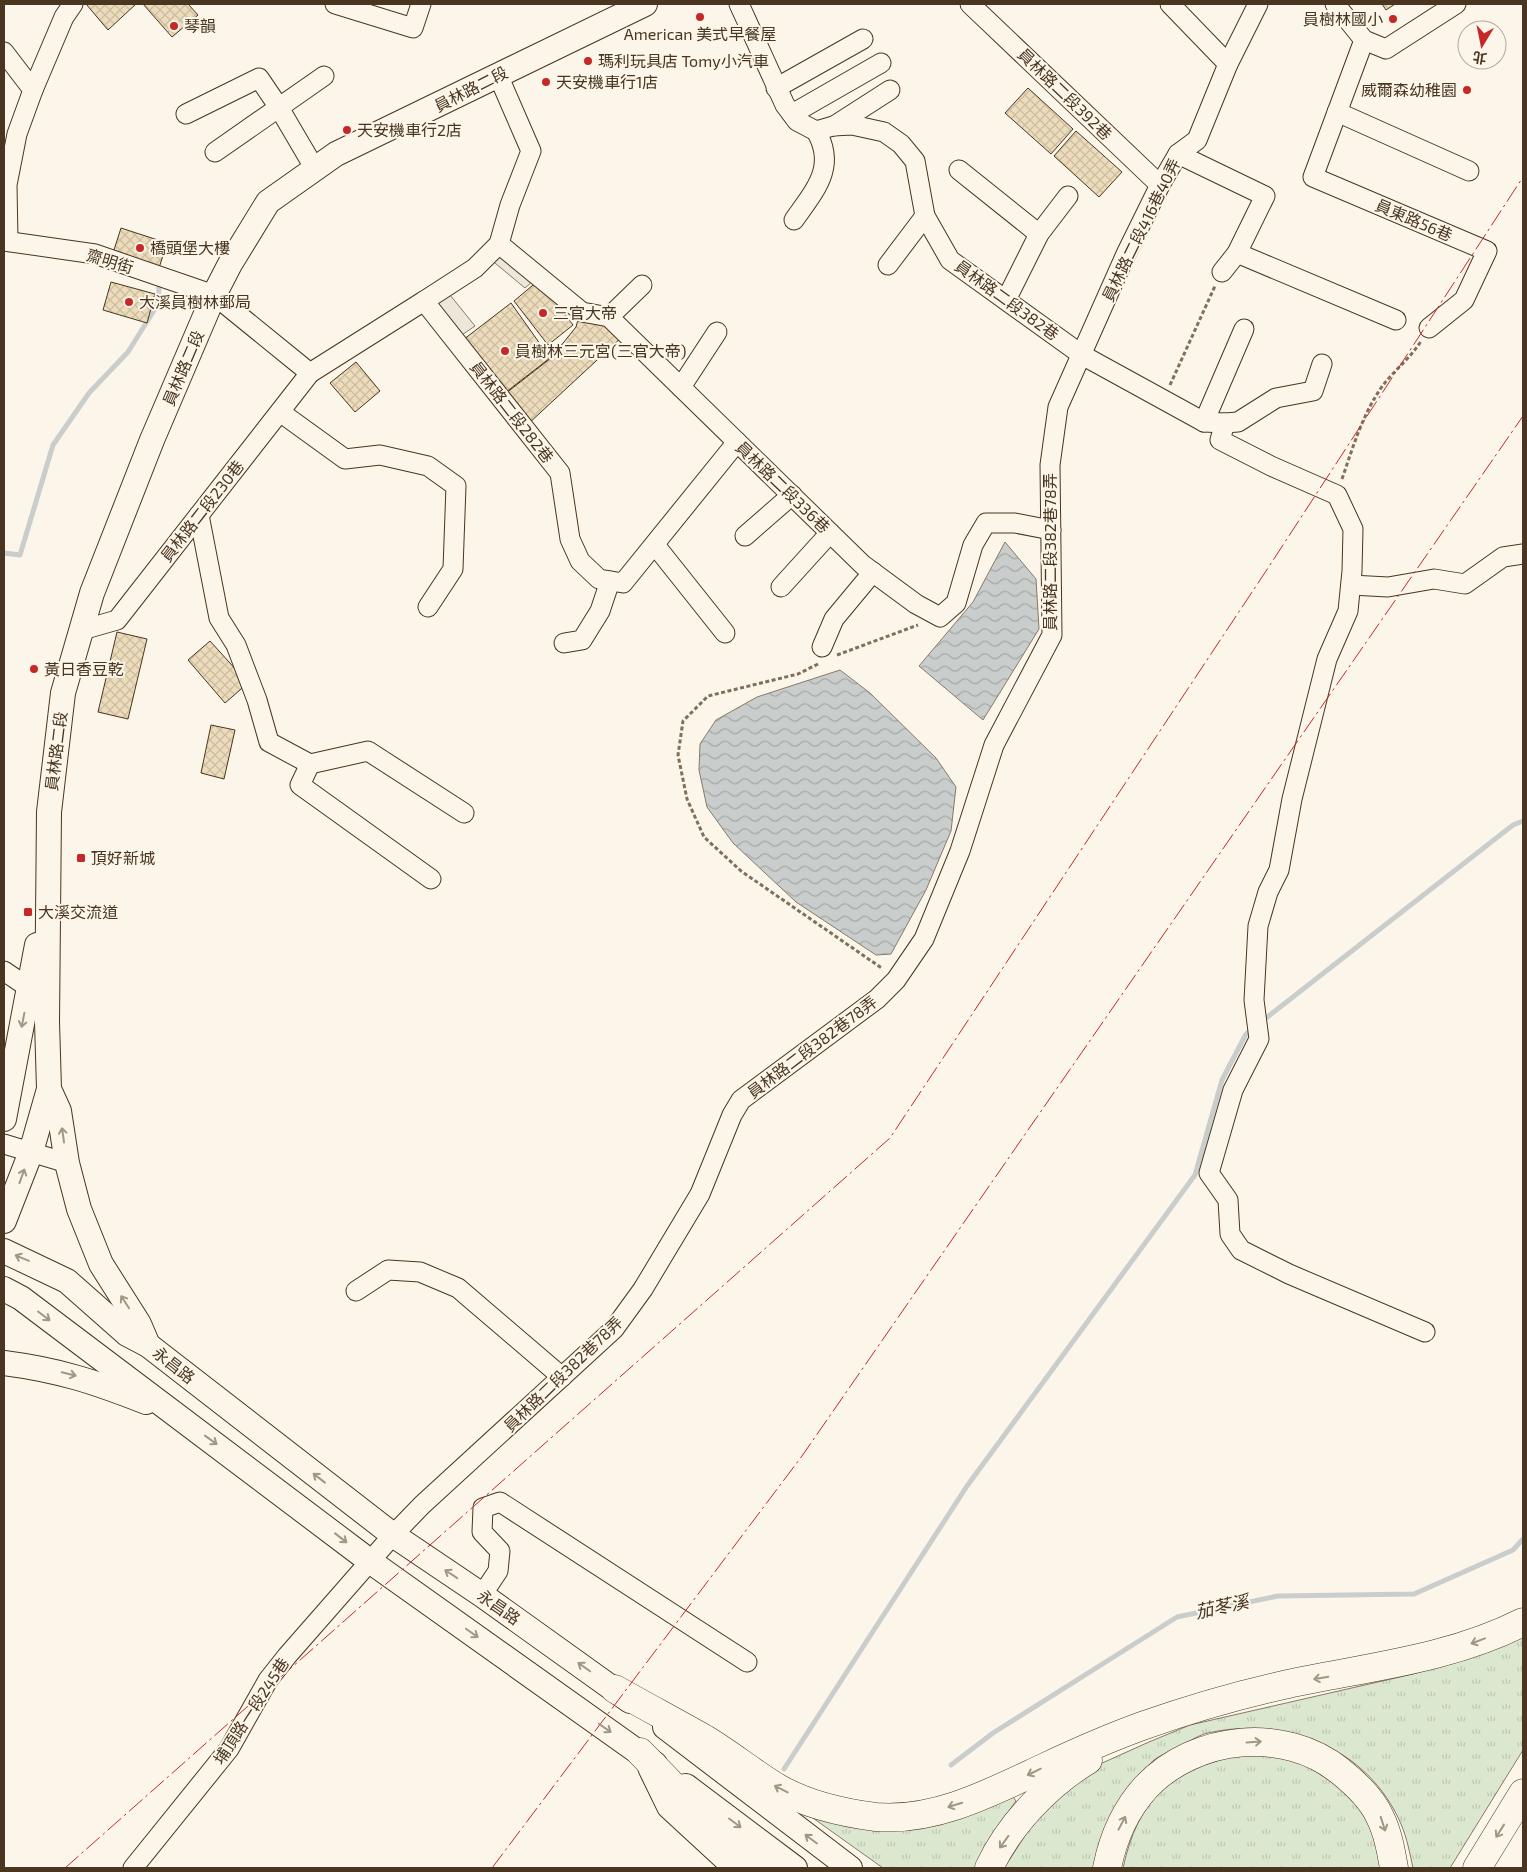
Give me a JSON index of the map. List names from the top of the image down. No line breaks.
{"streets":{"main road":["員林路二段","永昌路"],"street":["員林路二段392巷","員東路56巷","員林路二段416巷40弄","齋明街","員林路二段382巷","員林路二段282巷","員林路二段336巷","員林路二段230巷","員林路二段382巷78弄","埔頂路一段245巷"]},"crossings":[["員林路二段","齋明街"],["員林路二段","員林路二段230巷"],["員林路二段392巷","員林路二段416巷40弄"],["員林路二段416巷40弄","員林路二段382巷"],["員林路二段416巷40弄","員林路二段382巷78弄"],["員林路二段382巷","員林路二段382巷78弄"],["員林路二段382巷78弄","永昌路"],["員林路二段382巷78弄","埔頂路一段245巷"],["永昌路","埔頂路一段245巷"]],"water":["茄苳溪"],"places":{"other":["American 美式早餐屋","員樹林國小","琴韻","瑪利玩具店 Tomy小汽車","天安機車行1店","威爾森幼稚園","天安機車行2店","橋頭堡大樓","大溪員樹林郵局","三官大帝","員樹林三元宮(三官大帝)","黃日香豆乾"],"transit":["頂好新城","大溪交流道"]},"north":"bottom"}
